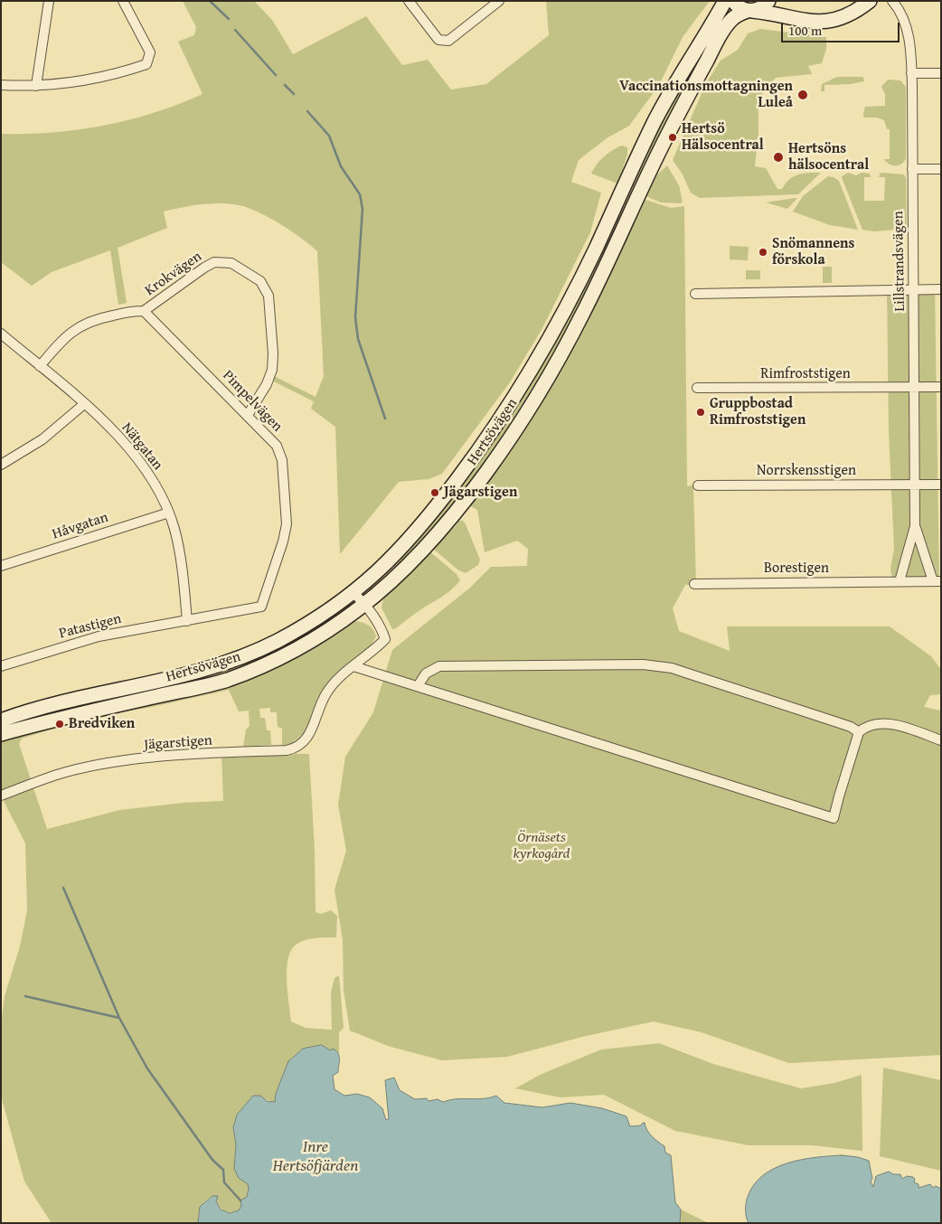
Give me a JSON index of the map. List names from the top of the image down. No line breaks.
{"streets":{"main road":["Hertsövägen"],"street":["Lillstrandsvägen","Krokvägen","Rimfroststigen","Pimpelvägen","Nätgatan","Norrskensstigen","Håvgatan","Borestigen","Patastigen","Jägarstigen"]},"crossings":[["Lillstrandsvägen","Rimfroststigen"],["Lillstrandsvägen","Norrskensstigen"],["Lillstrandsvägen","Borestigen"],["Krokvägen","Pimpelvägen"],["Pimpelvägen","Nätgatan"],["Pimpelvägen","Patastigen"],["Hertsövägen","Jägarstigen"],["Nätgatan","Håvgatan"],["Nätgatan","Patastigen"]],"water":["Inre Hertsöfjärden"],"parks":["Örnäsets kyrkogård"],"places":["Vaccinationsmottagningen Luleå","Hertsö Hälsocentral","Hertsöns hälsocentral","Snömannens förskola","Gruppbostad Rimfroststigen","Jägarstigen","Bredviken"],"scale_bar":"100 m"}
